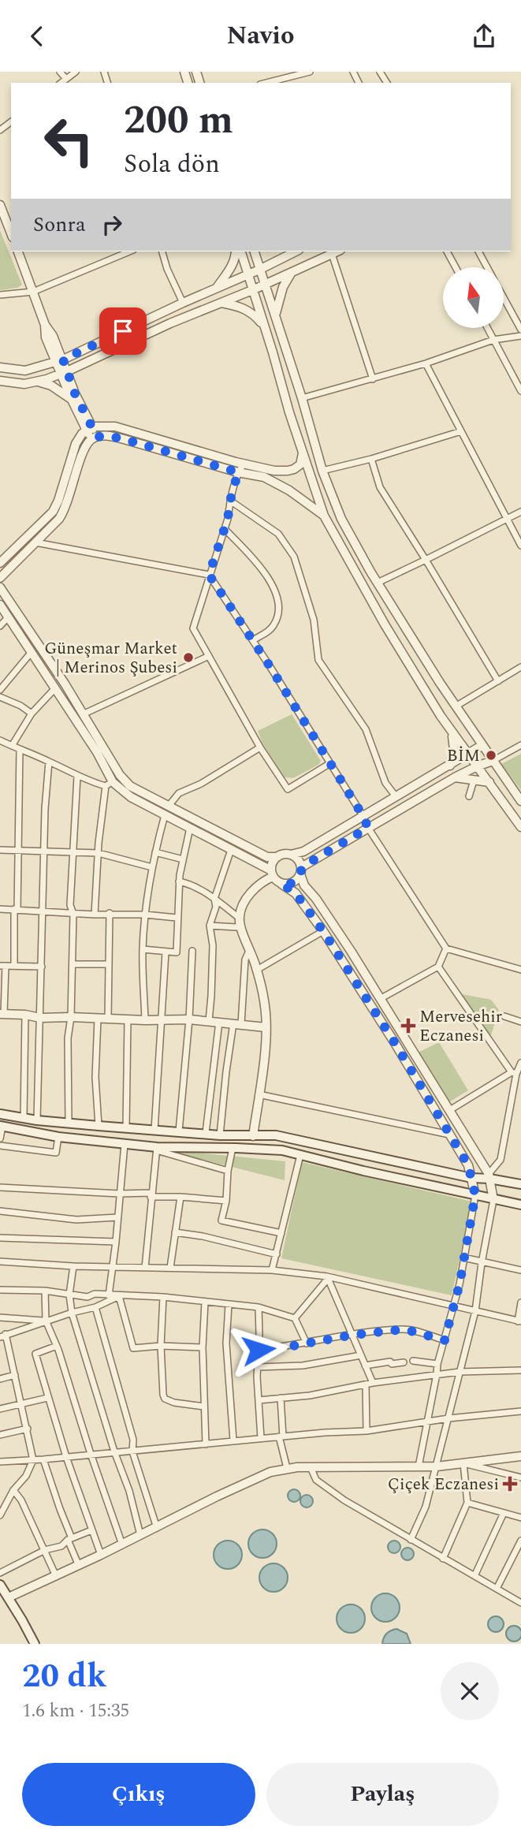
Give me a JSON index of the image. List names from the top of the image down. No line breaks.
{"places":{"other":["Güneşmar Market | Merinos Şubesi","BİM"],"health":["Mervesehir Eczanesi","Çiçek Eczanesi"]},"north":"top","page":{"header":"Navio","turn":["200 m","Sola dön"],"then":"Sonra","heading":["20 dk","1.6 km · 15:35"],"buttons":["Çıkış","Paylaş"]}}
